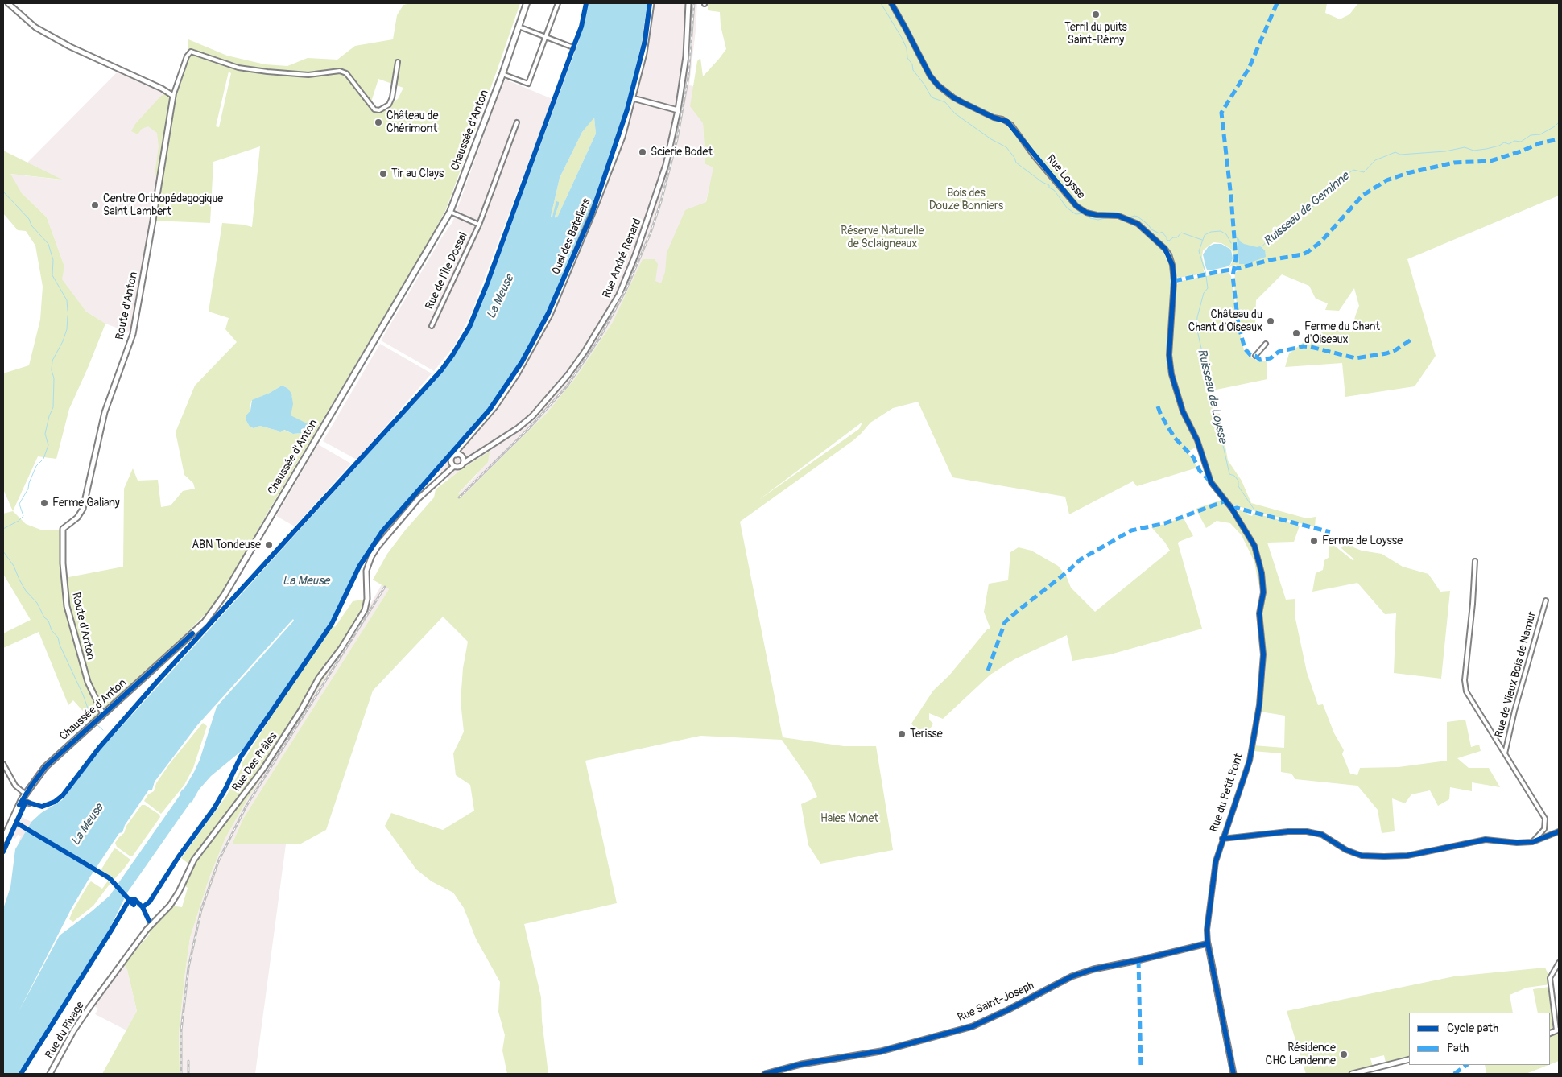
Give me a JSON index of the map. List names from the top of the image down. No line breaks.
{"streets":{"main road":["Chaussée d'Anton"],"street":["Rue Loysse","Quai des Bateliers","Rue André Renard","Rue de l'Île Dossai","Route d'Anton","Rue de Vieux Bois de Namur","Rue Des Prâles","Rue du Petit Pont","Rue Saint-Joseph","Rue du Rivage"]},"crossings":[["Chaussée d'Anton","Rue de l'Île Dossai"],["Chaussée d'Anton","Route d'Anton"],["Rue Loysse","Rue du Petit Pont"],["Quai des Bateliers","Rue André Renard"],["Quai des Bateliers","Rue Des Prâles"],["Rue André Renard","Rue Des Prâles"],["Rue Des Prâles","Rue du Rivage"],["Rue du Petit Pont","Rue Saint-Joseph"]],"water":["Ruisseau de Geminne","La Meuse","Ruisseau de Loysse"],"parks":["Bois des Douze Bonniers","Réserve Naturelle de Sclaigneaux","Haies Monet"],"places":["Terril du puits Saint-Rémy","Château de Chérimont","Scierie Bodet","Tir au Clays","Centre Orthopédagogique Saint Lambert","Château du Chant d'Oiseaux","Ferme du Chant d'Oiseaux","Ferme Galiany","Ferme de Loysse","ABN Tondeuse","Terisse","Résidence CHC Landenne"],"legend":["Cycle path","Path"]}
